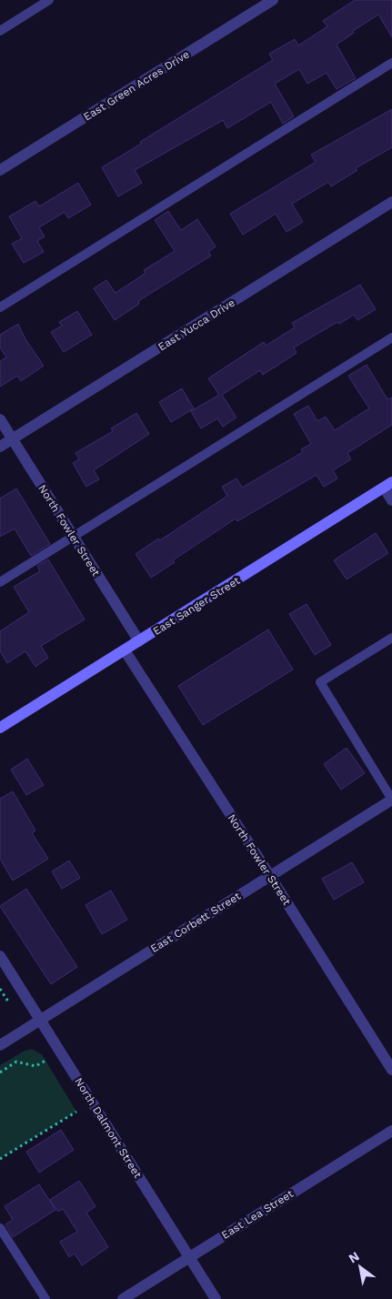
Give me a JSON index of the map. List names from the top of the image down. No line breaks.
{"streets":{"main road":["East Sanger Street"],"street":["East Green Acres Drive","East Yucca Drive","North Fowler Street","East Corbett Street","North Dalmont Street","East Lea Street"]},"crossings":[["East Yucca Drive","North Fowler Street"],["North Fowler Street","East Sanger Street"],["North Fowler Street","East Corbett Street"],["East Corbett Street","North Dalmont Street"],["North Dalmont Street","East Lea Street"]],"north":"top left"}
